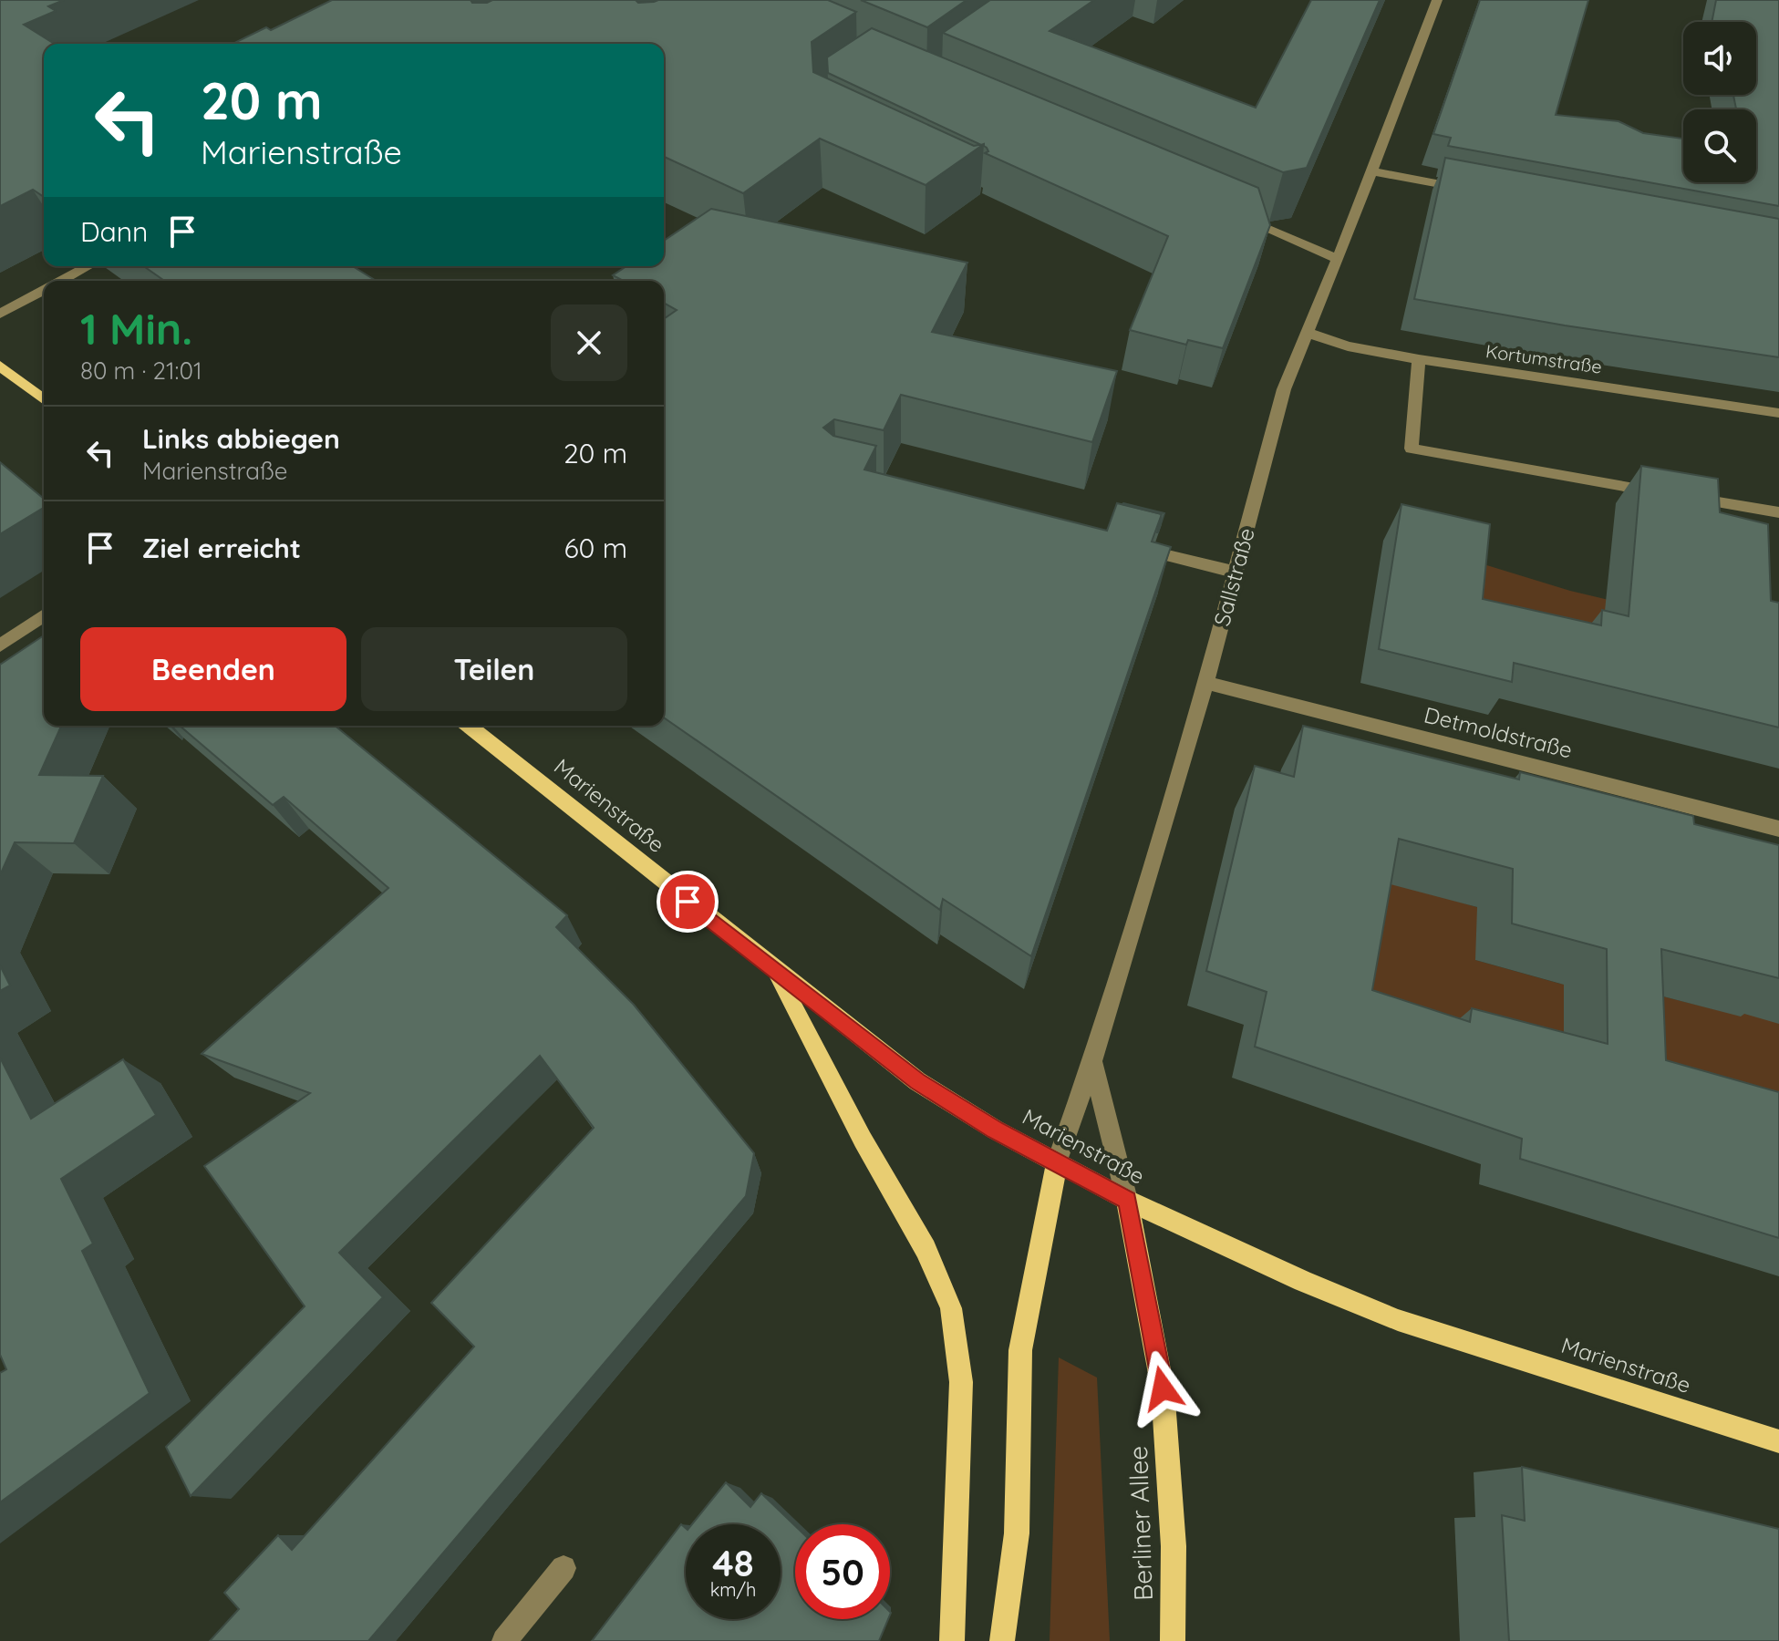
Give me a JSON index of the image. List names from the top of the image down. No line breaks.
{"streets":{"main road":["Marienstraße","Berliner Allee"],"street":["Kortumstraße","Sallstraße","Detmoldstraße"]},"crossings":[["Kortumstraße","Sallstraße"],["Sallstraße","Detmoldstraße"],["Sallstraße","Marienstraße"],["Sallstraße","Berliner Allee"],["Marienstraße","Berliner Allee"]],"page":{"turn":["20 m","Marienstraße"],"then":"Dann","heading":["1 Min.","80 m · 21:01"],"list":[{"name":"Links abbiegen","note":"Marienstraße","value":"20 m"},{"name":"Ziel erreicht","value":"60 m"}],"buttons":["Beenden","Teilen"],"speed":"48 km/h","limit":"50"}}
